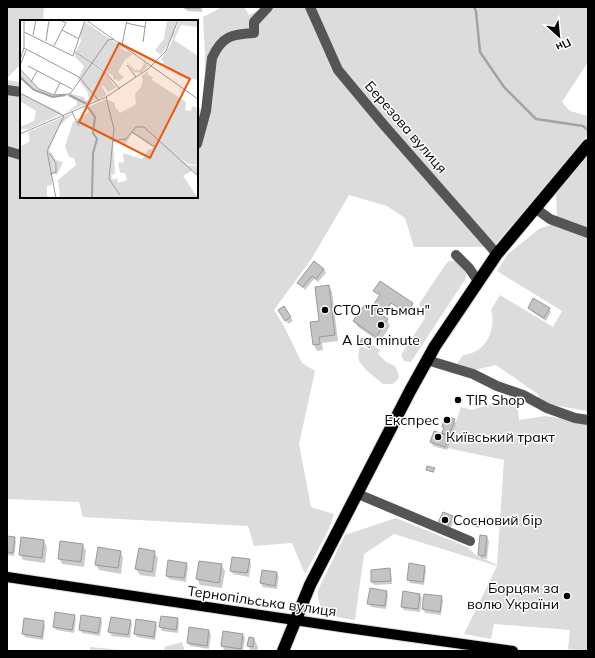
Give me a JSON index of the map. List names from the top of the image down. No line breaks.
{"streets":{"main road":["Тернопільська вулиця"],"street":["Березова вулиця"]},"places":["СТО \"Гетьман\"","A La minute","TIR Shop","Експрес","Київський тракт","Сосновий бір","Борцям за волю України"],"north":"bottom right"}
